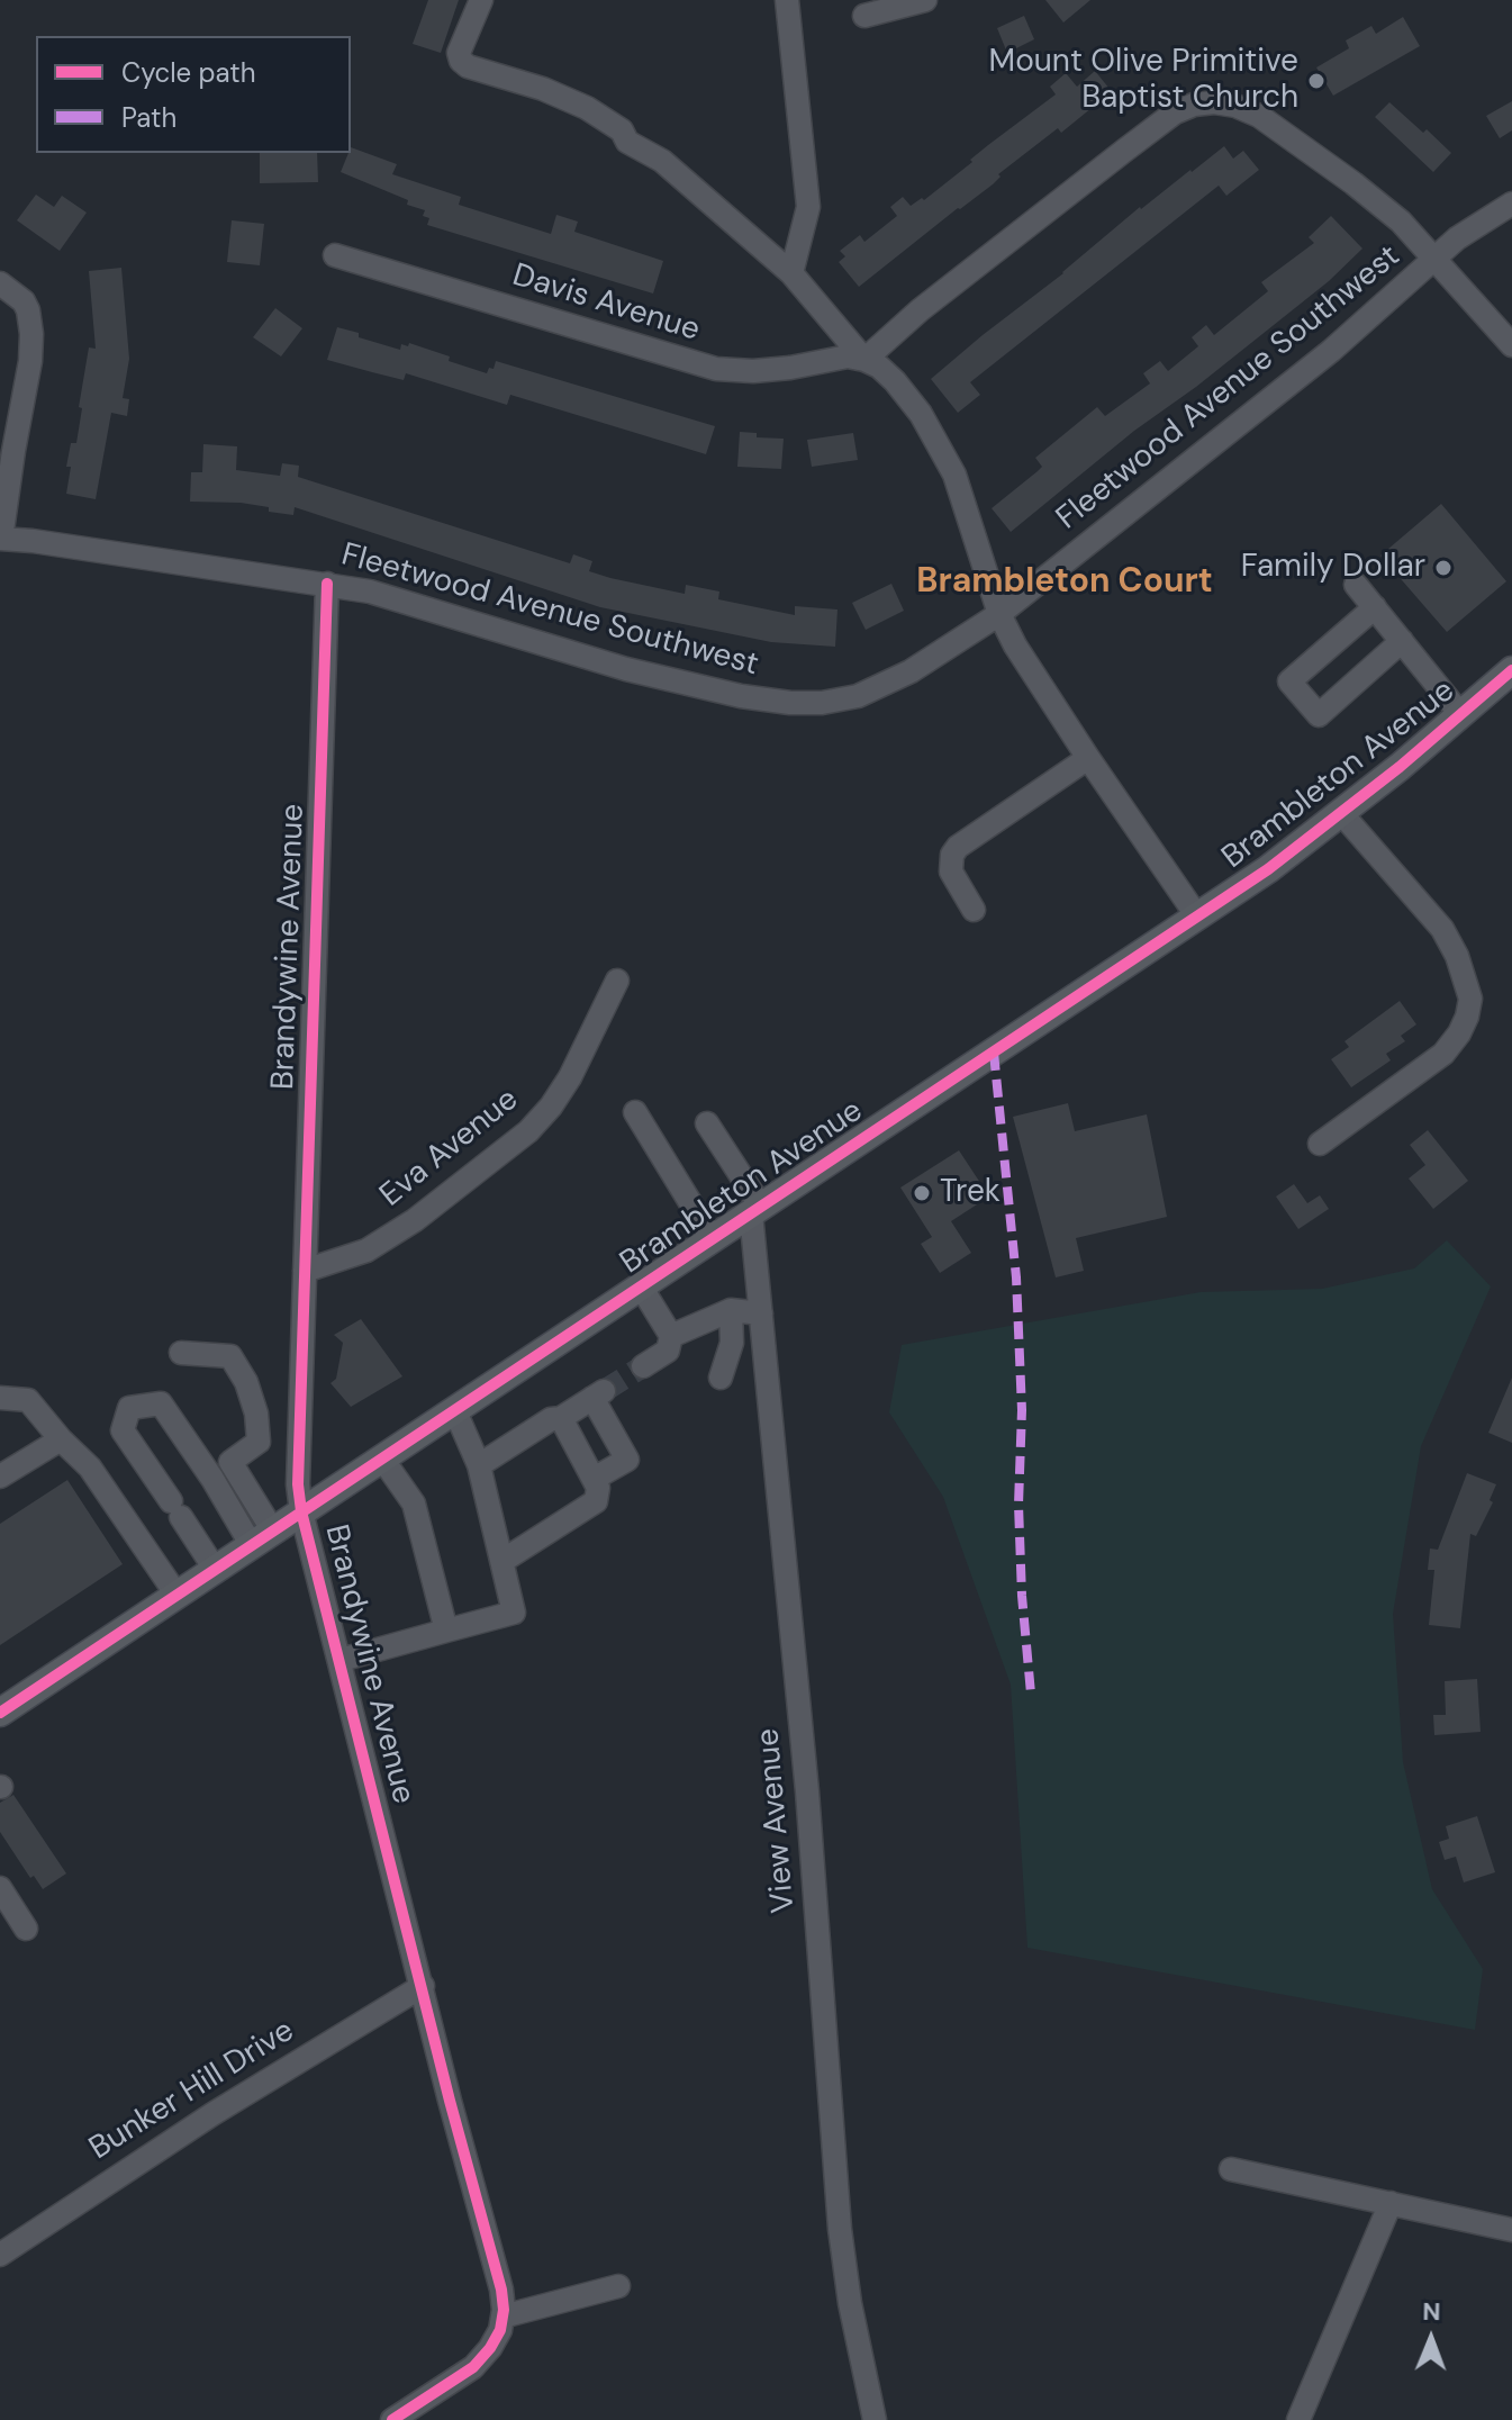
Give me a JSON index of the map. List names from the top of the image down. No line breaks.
{"streets":{"main road":["Brambleton Avenue"],"street":["Davis Avenue","Fleetwood Avenue Southwest","Brandywine Avenue","Eva Avenue","View Avenue","Bunker Hill Drive"]},"crossings":[["Fleetwood Avenue Southwest","Brandywine Avenue"],["Brambleton Avenue","Brandywine Avenue"],["Brambleton Avenue","View Avenue"],["Brandywine Avenue","Eva Avenue"],["Brandywine Avenue","Bunker Hill Drive"]],"districts":["Brambleton Court"],"places":["Mount Olive Primitive Baptist Church","Family Dollar","Trek"],"legend":["Cycle path","Path"],"north":"top"}
